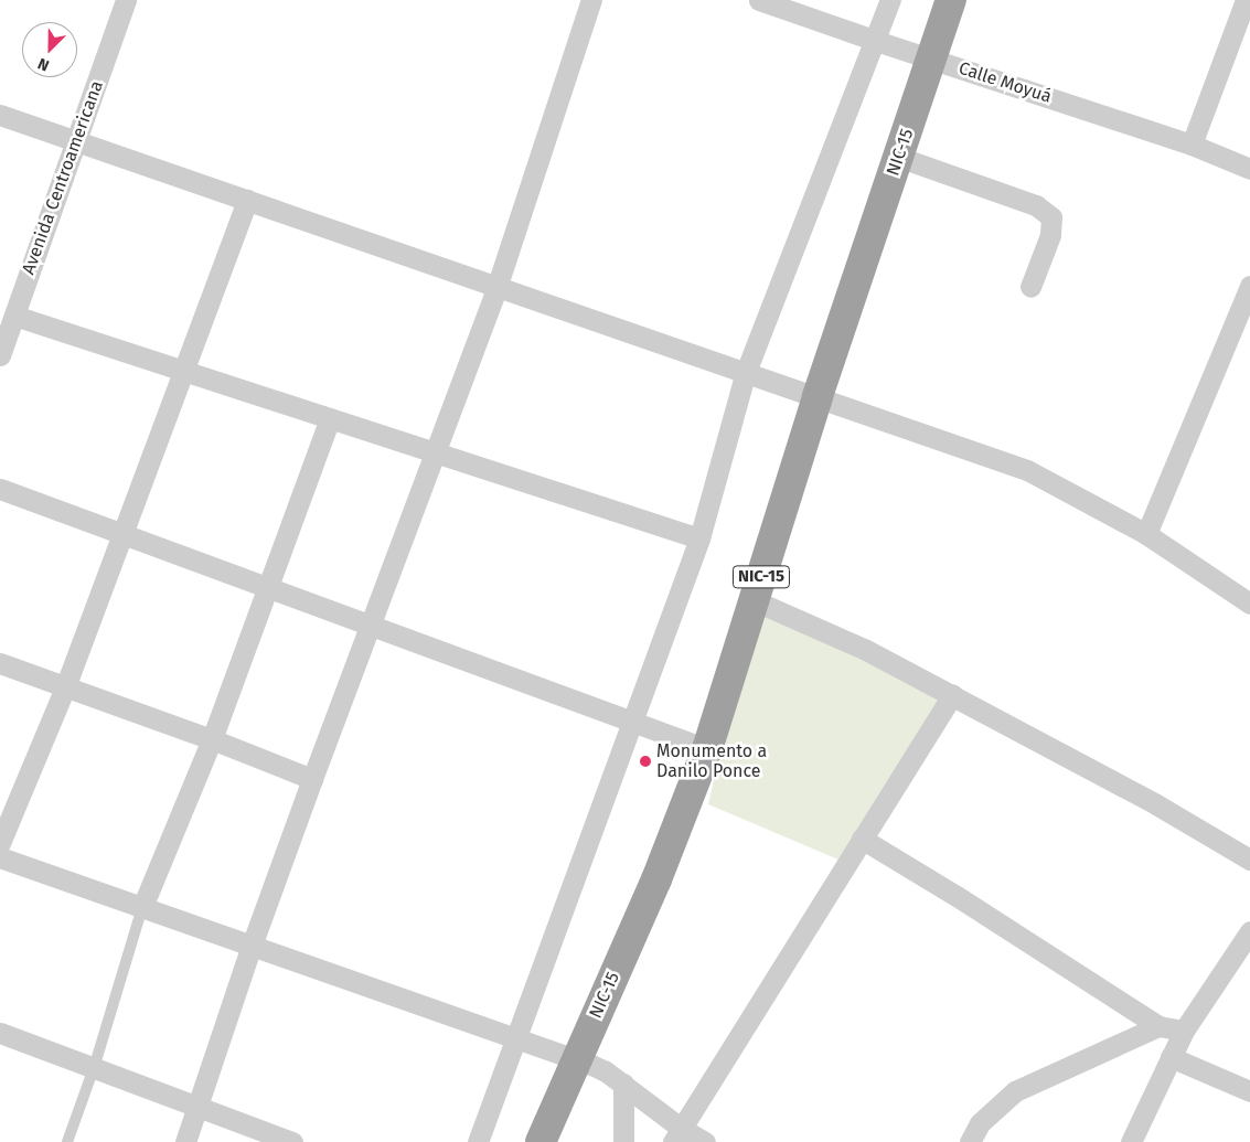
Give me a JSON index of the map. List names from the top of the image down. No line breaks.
{"streets":{"highway":["NIC-15"],"street":["Calle Moyuá","Avenida Centroamericana"]},"crossings":[["Calle Moyuá","NIC-15"]],"places":["Monumento a Danilo Ponce"],"north":"bottom left"}
